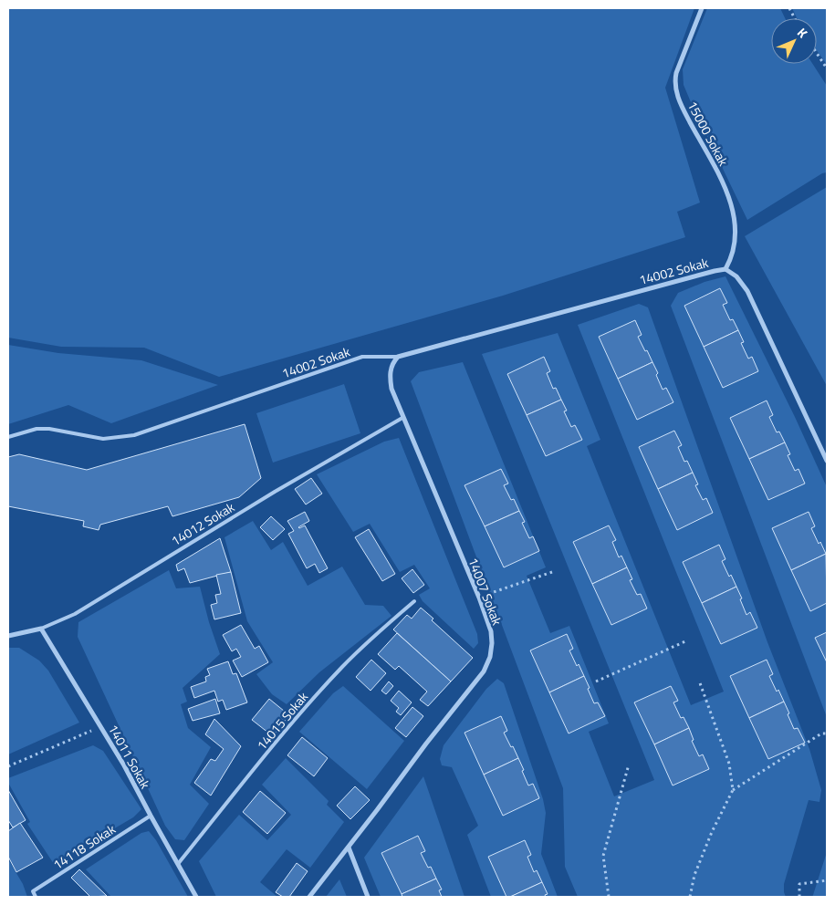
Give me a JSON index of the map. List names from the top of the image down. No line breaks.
{"streets":{"street":["15000 Sokak","14002 Sokak","14012 Sokak","14007 Sokak","14011 Sokak"],"lane":["14015 Sokak","14118 Sokak"]},"crossings":[["15000 Sokak","14002 Sokak"],["14002 Sokak","14007 Sokak"],["14012 Sokak","14007 Sokak"],["14012 Sokak","14011 Sokak"],["14015 Sokak","14011 Sokak"],["14011 Sokak","14118 Sokak"]],"north":"top right"}
